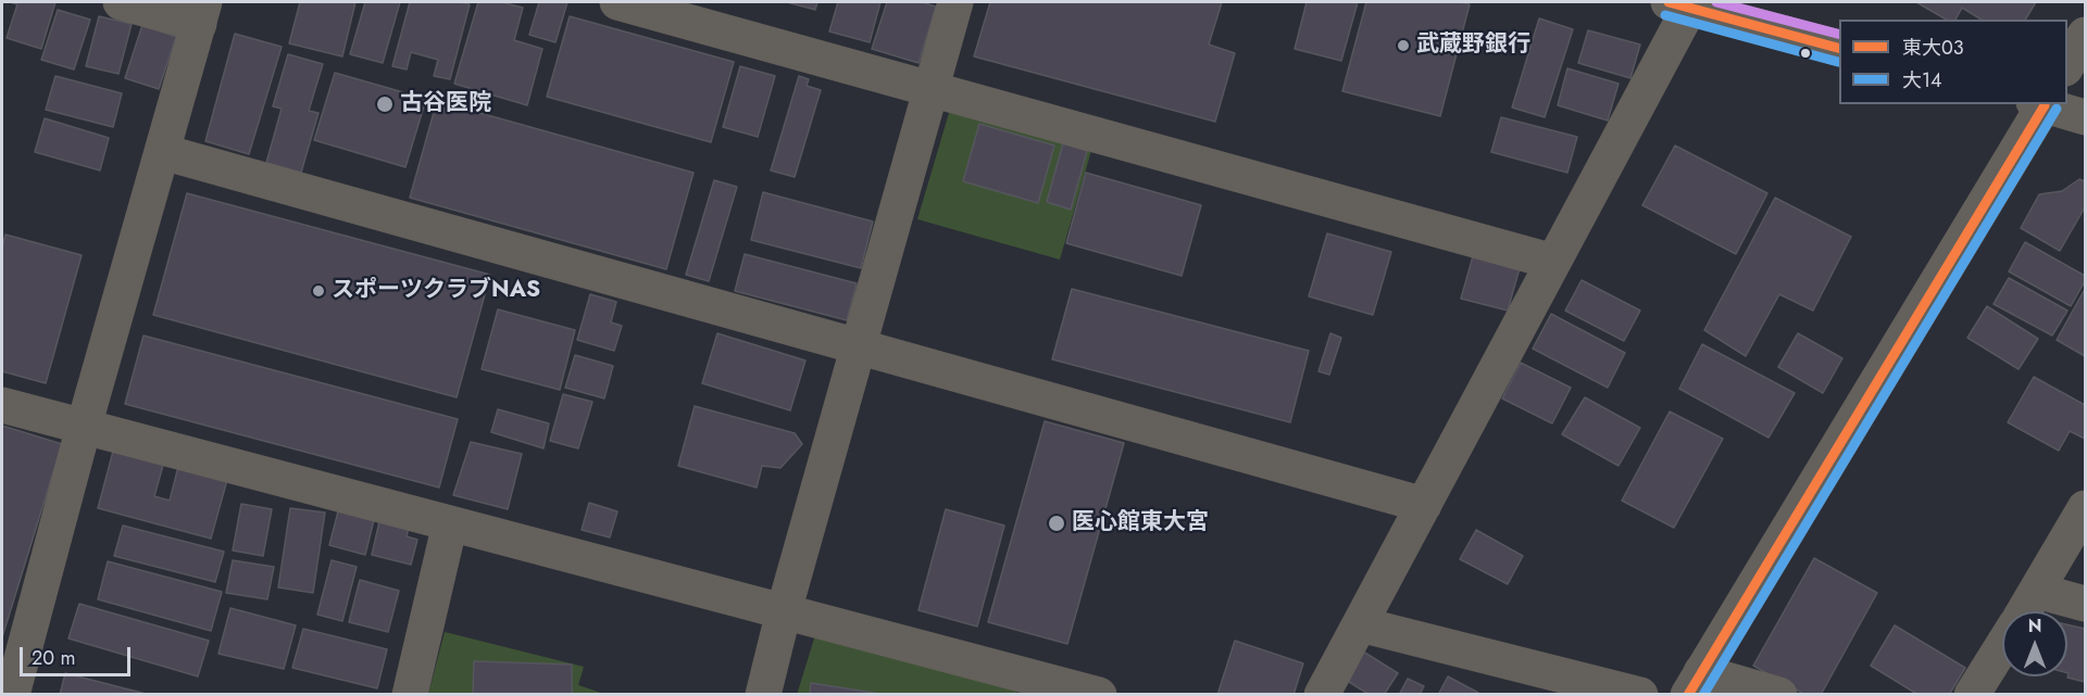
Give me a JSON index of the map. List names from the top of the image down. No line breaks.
{"places":["武蔵野銀行","古谷医院","スポーツクラブNAS","医心館東大宮"],"lines":["transit line 東大03","transit line 大14"],"legend":["東大03","大14"],"scale_bar":"20 m","north":"top"}
